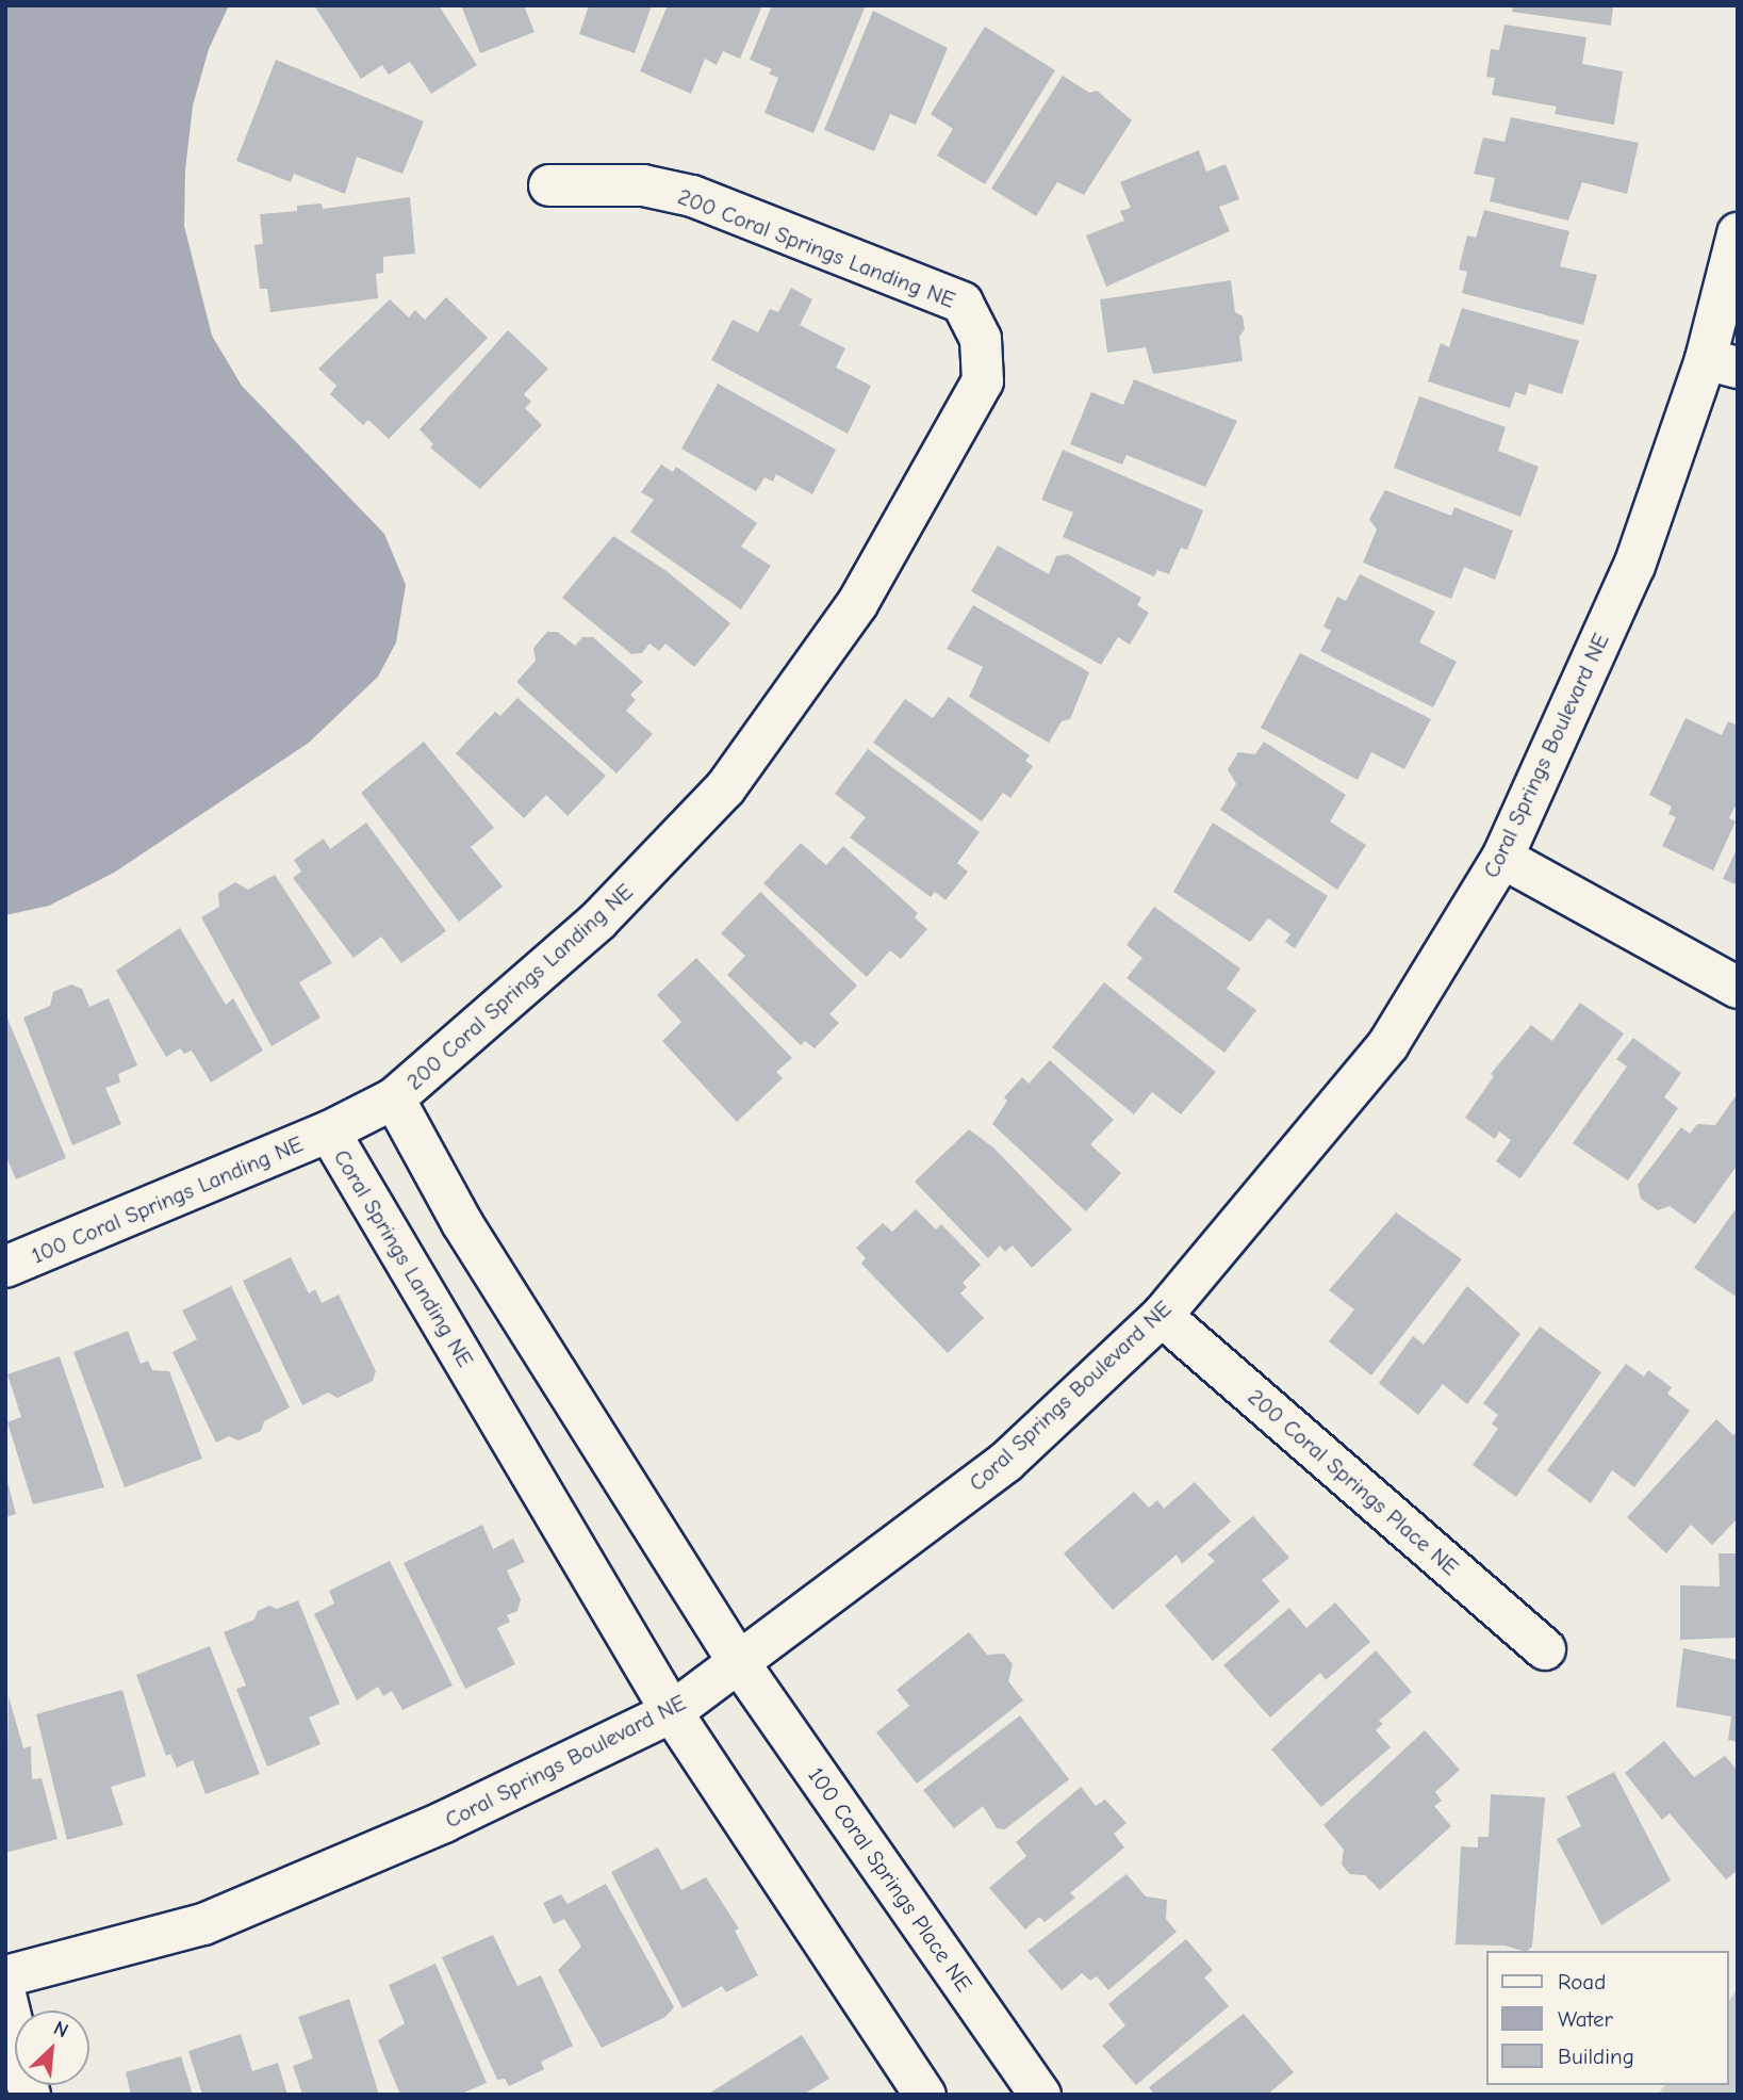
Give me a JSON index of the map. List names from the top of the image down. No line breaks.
{"streets":{"street":["200 Coral Springs Landing NE","Coral Springs Boulevard NE","100 Coral Springs Landing NE","Coral Springs Landing NE","200 Coral Springs Place NE","100 Coral Springs Place NE"]},"crossings":[["200 Coral Springs Landing NE","Coral Springs Landing NE"],["Coral Springs Boulevard NE","Coral Springs Landing NE"],["Coral Springs Boulevard NE","200 Coral Springs Place NE"],["Coral Springs Boulevard NE","100 Coral Springs Place NE"],["100 Coral Springs Landing NE","Coral Springs Landing NE"]],"legend":["Road","Water","Building"],"north":"top right"}
